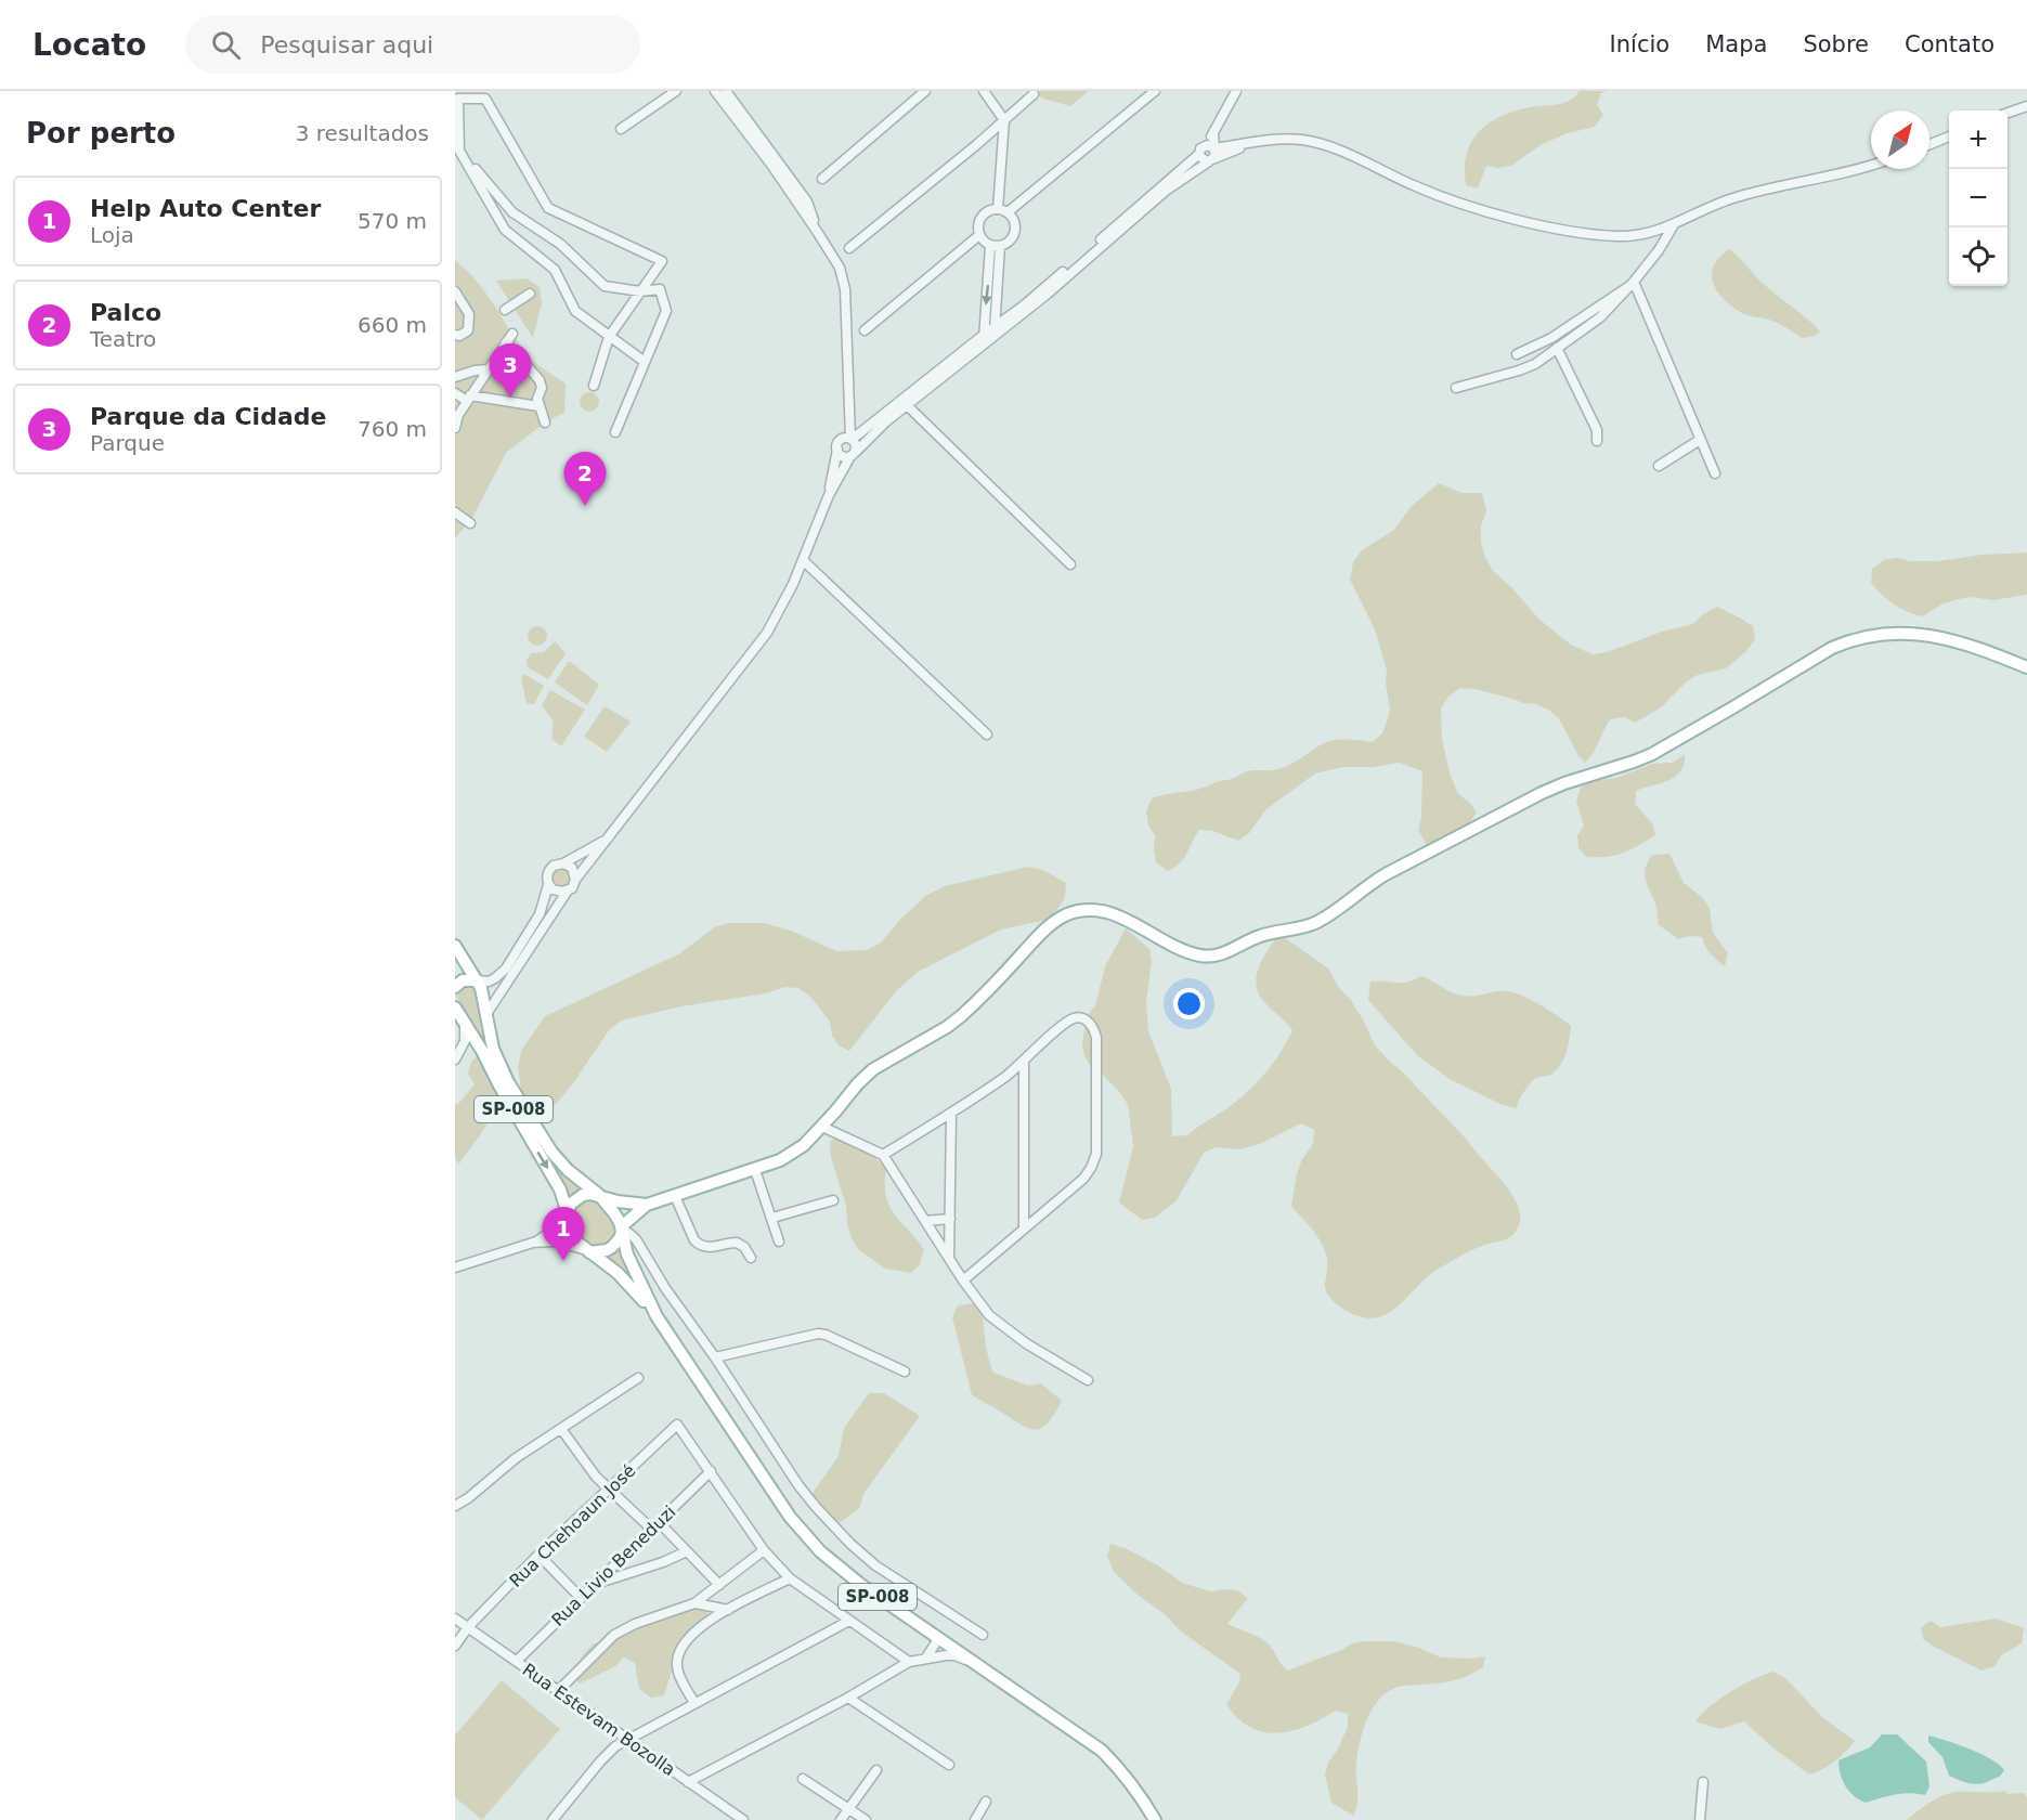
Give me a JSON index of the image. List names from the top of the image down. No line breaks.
{"streets":{"main road":["SP-008"],"street":["Rua Chehoaun José","Rua Livio Beneduzi","Rua Estevam Bozolla"]},"crossings":[["Rua Chehoaun José","Rua Livio Beneduzi"],["Rua Chehoaun José","Rua Estevam Bozolla"],["Rua Livio Beneduzi","Rua Estevam Bozolla"]],"north":"top right","page":{"header":"Locato","search":"Pesquisar aqui","nav":["Início","Mapa","Sobre","Contato"],"heading":["Por perto","3 resultados"],"map_buttons":["+","−"],"list":[{"mark":"1","name":"Help Auto Center","note":"Loja","value":"570 m"},{"mark":"2","name":"Palco","note":"Teatro","value":"660 m"},{"mark":"3","name":"Parque da Cidade","note":"Parque","value":"760 m"}],"pins":["3","2","1"]}}
